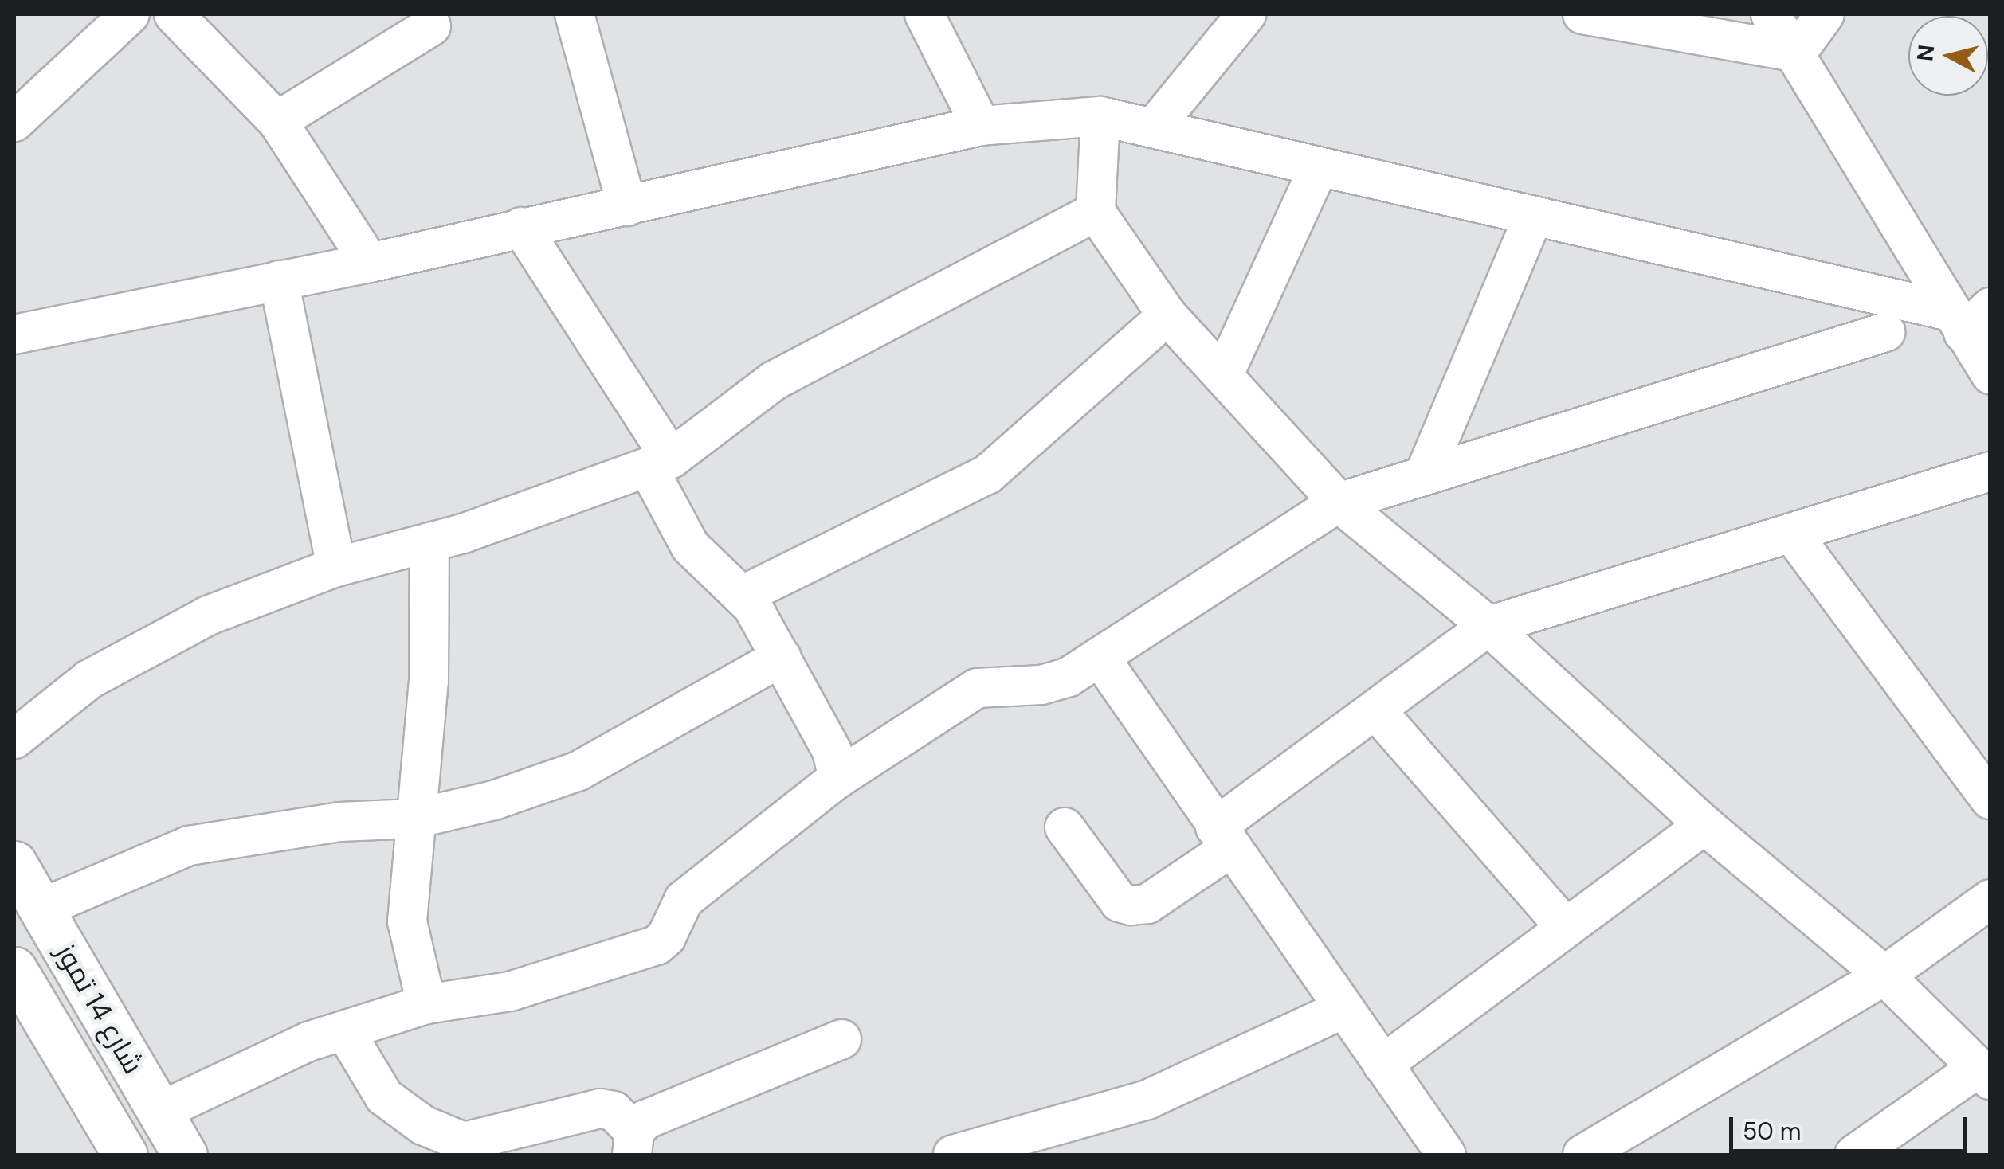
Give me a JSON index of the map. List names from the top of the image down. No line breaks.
{"streets":{"main road":["شارع 14 تموز"]},"scale_bar":"50 m","north":"left"}
